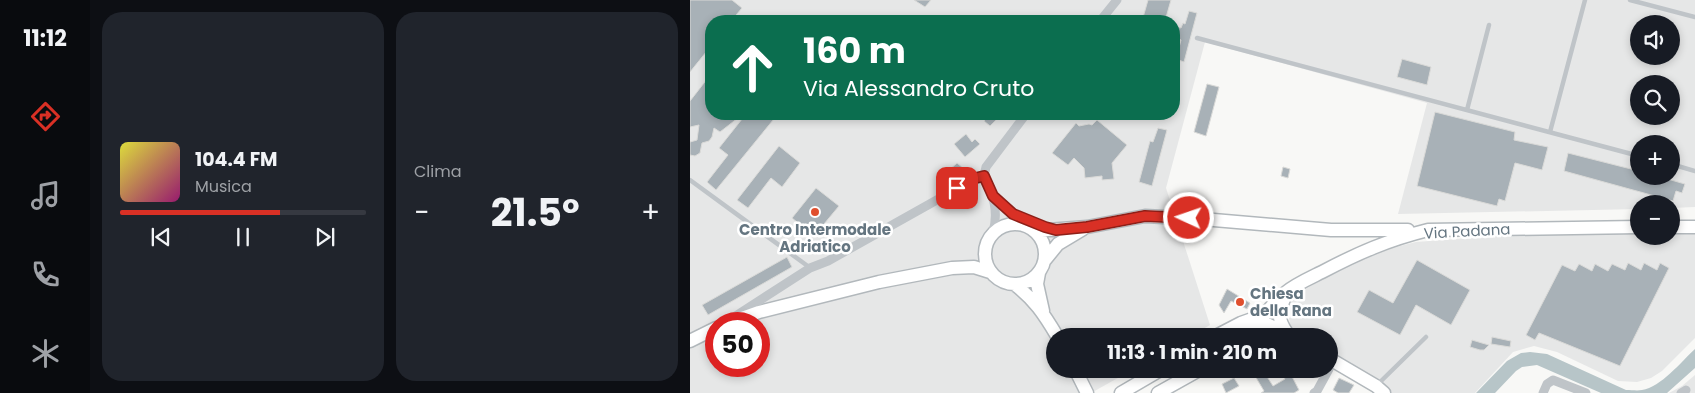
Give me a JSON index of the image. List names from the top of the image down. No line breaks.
{"streets":{"main road":["Via Padana"]},"places":["Centro Intermodale Adriatico","Chiesa della Rana"],"page":{"tabs":"11:12","tile":"Clima","map_buttons":["+","−"],"turn":["160 m","Via Alessandro Cruto"],"song":["104.4 FM","Musica"],"heat":["−","21.5°","+"],"limit":"50","trip":"11:13 · 1 min · 210 m"}}
